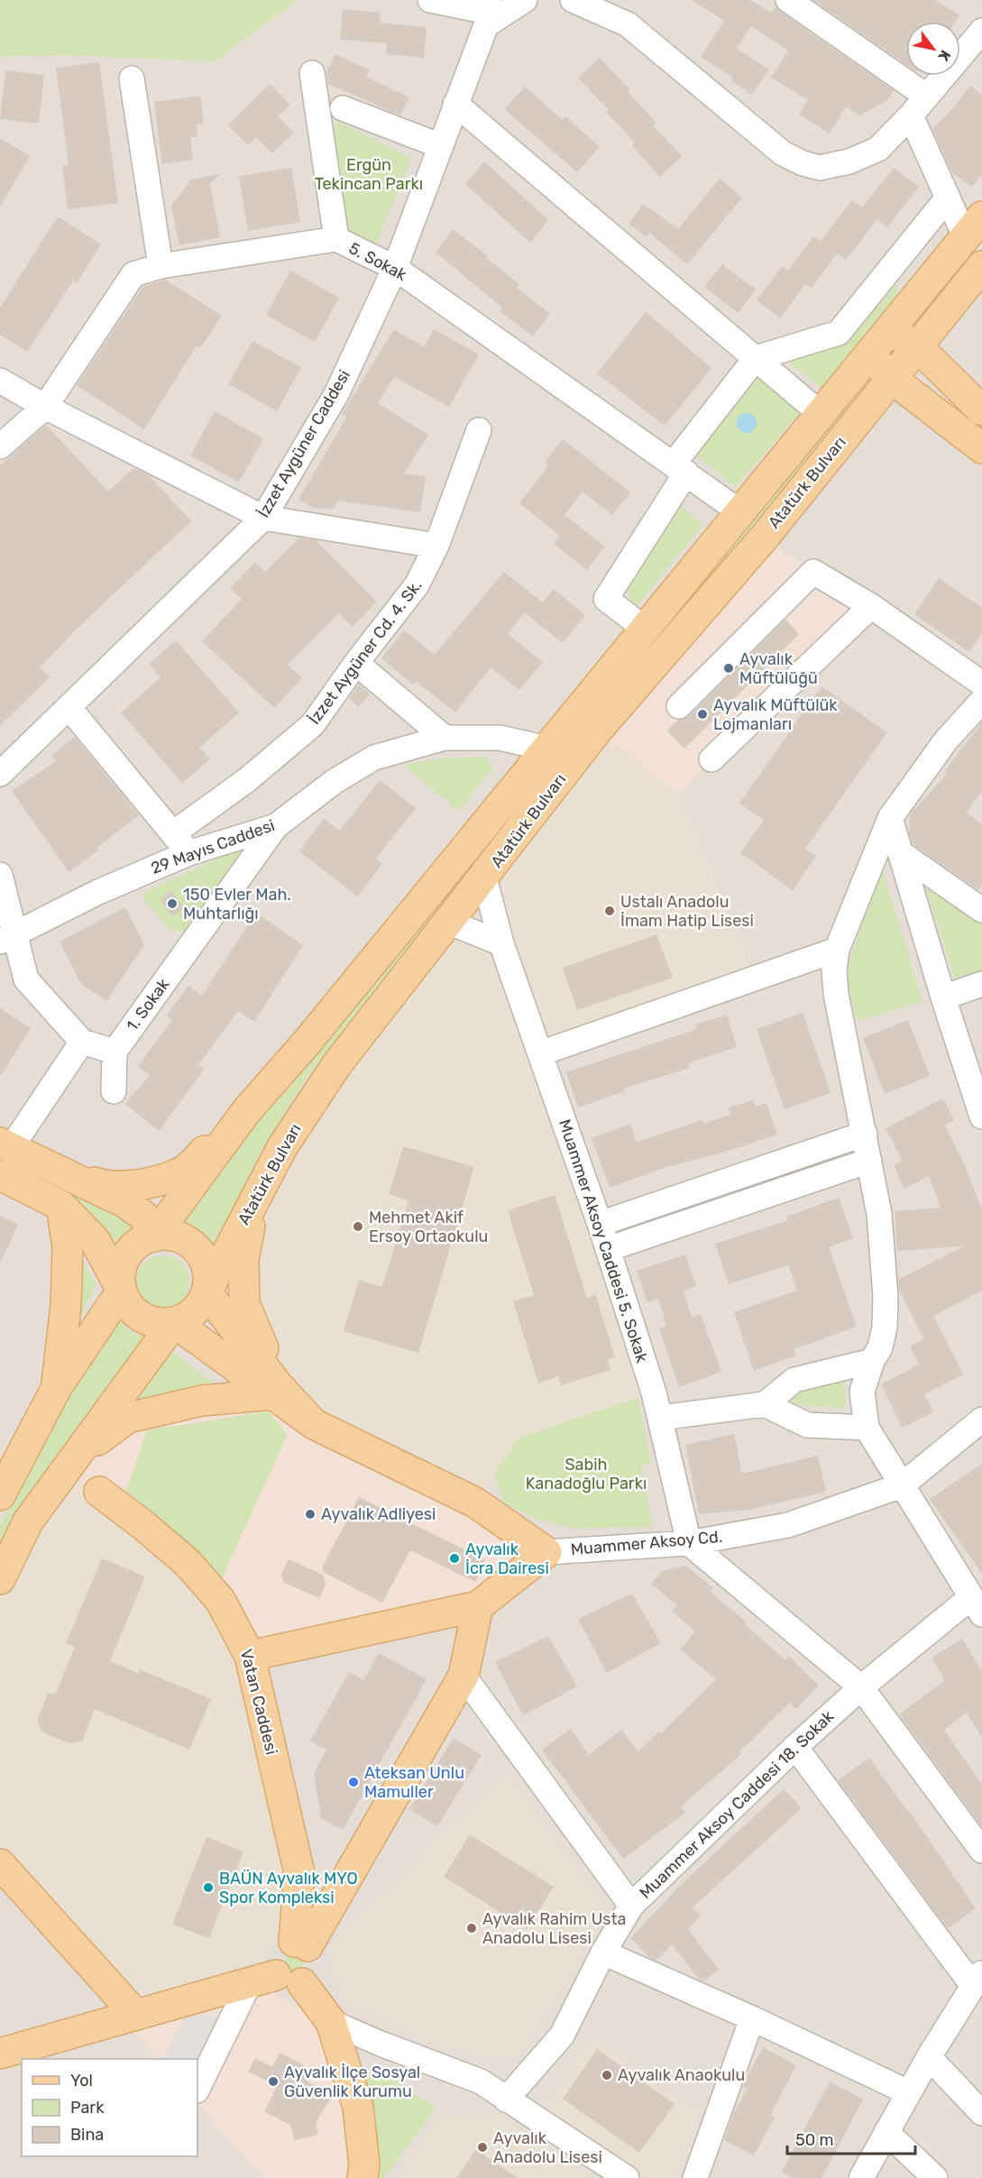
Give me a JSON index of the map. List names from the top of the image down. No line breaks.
{"streets":{"main road":["Atatürk Bulvarı","Muammer Aksoy Cd.","Vatan Caddesi"],"street":["5. Sokak","İzzet Aygüner Caddesi","İzzet Aygüner Cd. 4. Sk.","29 Mayıs Caddesi","1. Sokak","Muammer Aksoy Caddesi 5. Sokak","Muammer Aksoy Caddesi 18. Sokak"]},"crossings":[["5. Sokak","İzzet Aygüner Caddesi"],["5. Sokak","Atatürk Bulvarı"],["Atatürk Bulvarı","29 Mayıs Caddesi"],["Atatürk Bulvarı","Muammer Aksoy Caddesi 5. Sokak"],["Atatürk Bulvarı","Muammer Aksoy Cd."],["29 Mayıs Caddesi","1. Sokak"],["Muammer Aksoy Caddesi 5. Sokak","Muammer Aksoy Cd."]],"parks":["Ergün Tekincan Parkı","Sabih Kanadoğlu Parkı"],"places":["Ayvalık Müftülüğü","Ayvalık Müftülük Lojmanları","150 Evler Mah. Muhtarlığı","Ustalı Anadolu İmam Hatip Lisesi","Mehmet Akif Ersoy Ortaokulu","Ayvalık Adliyesi","Ayvalık İcra Dairesi","Ateksan Unlu Mamuller","BAÜN Ayvalık MYO Spor Kompleksi","Ayvalık Rahim Usta Anadolu Lisesi","Ayvalık Anaokulu","Ayvalık İlçe Sosyal Güvenlik Kurumu","Ayvalık Anadolu Lisesi"],"legend":["Yol","Park","Bina"],"scale_bar":"50 m","north":"bottom right"}
